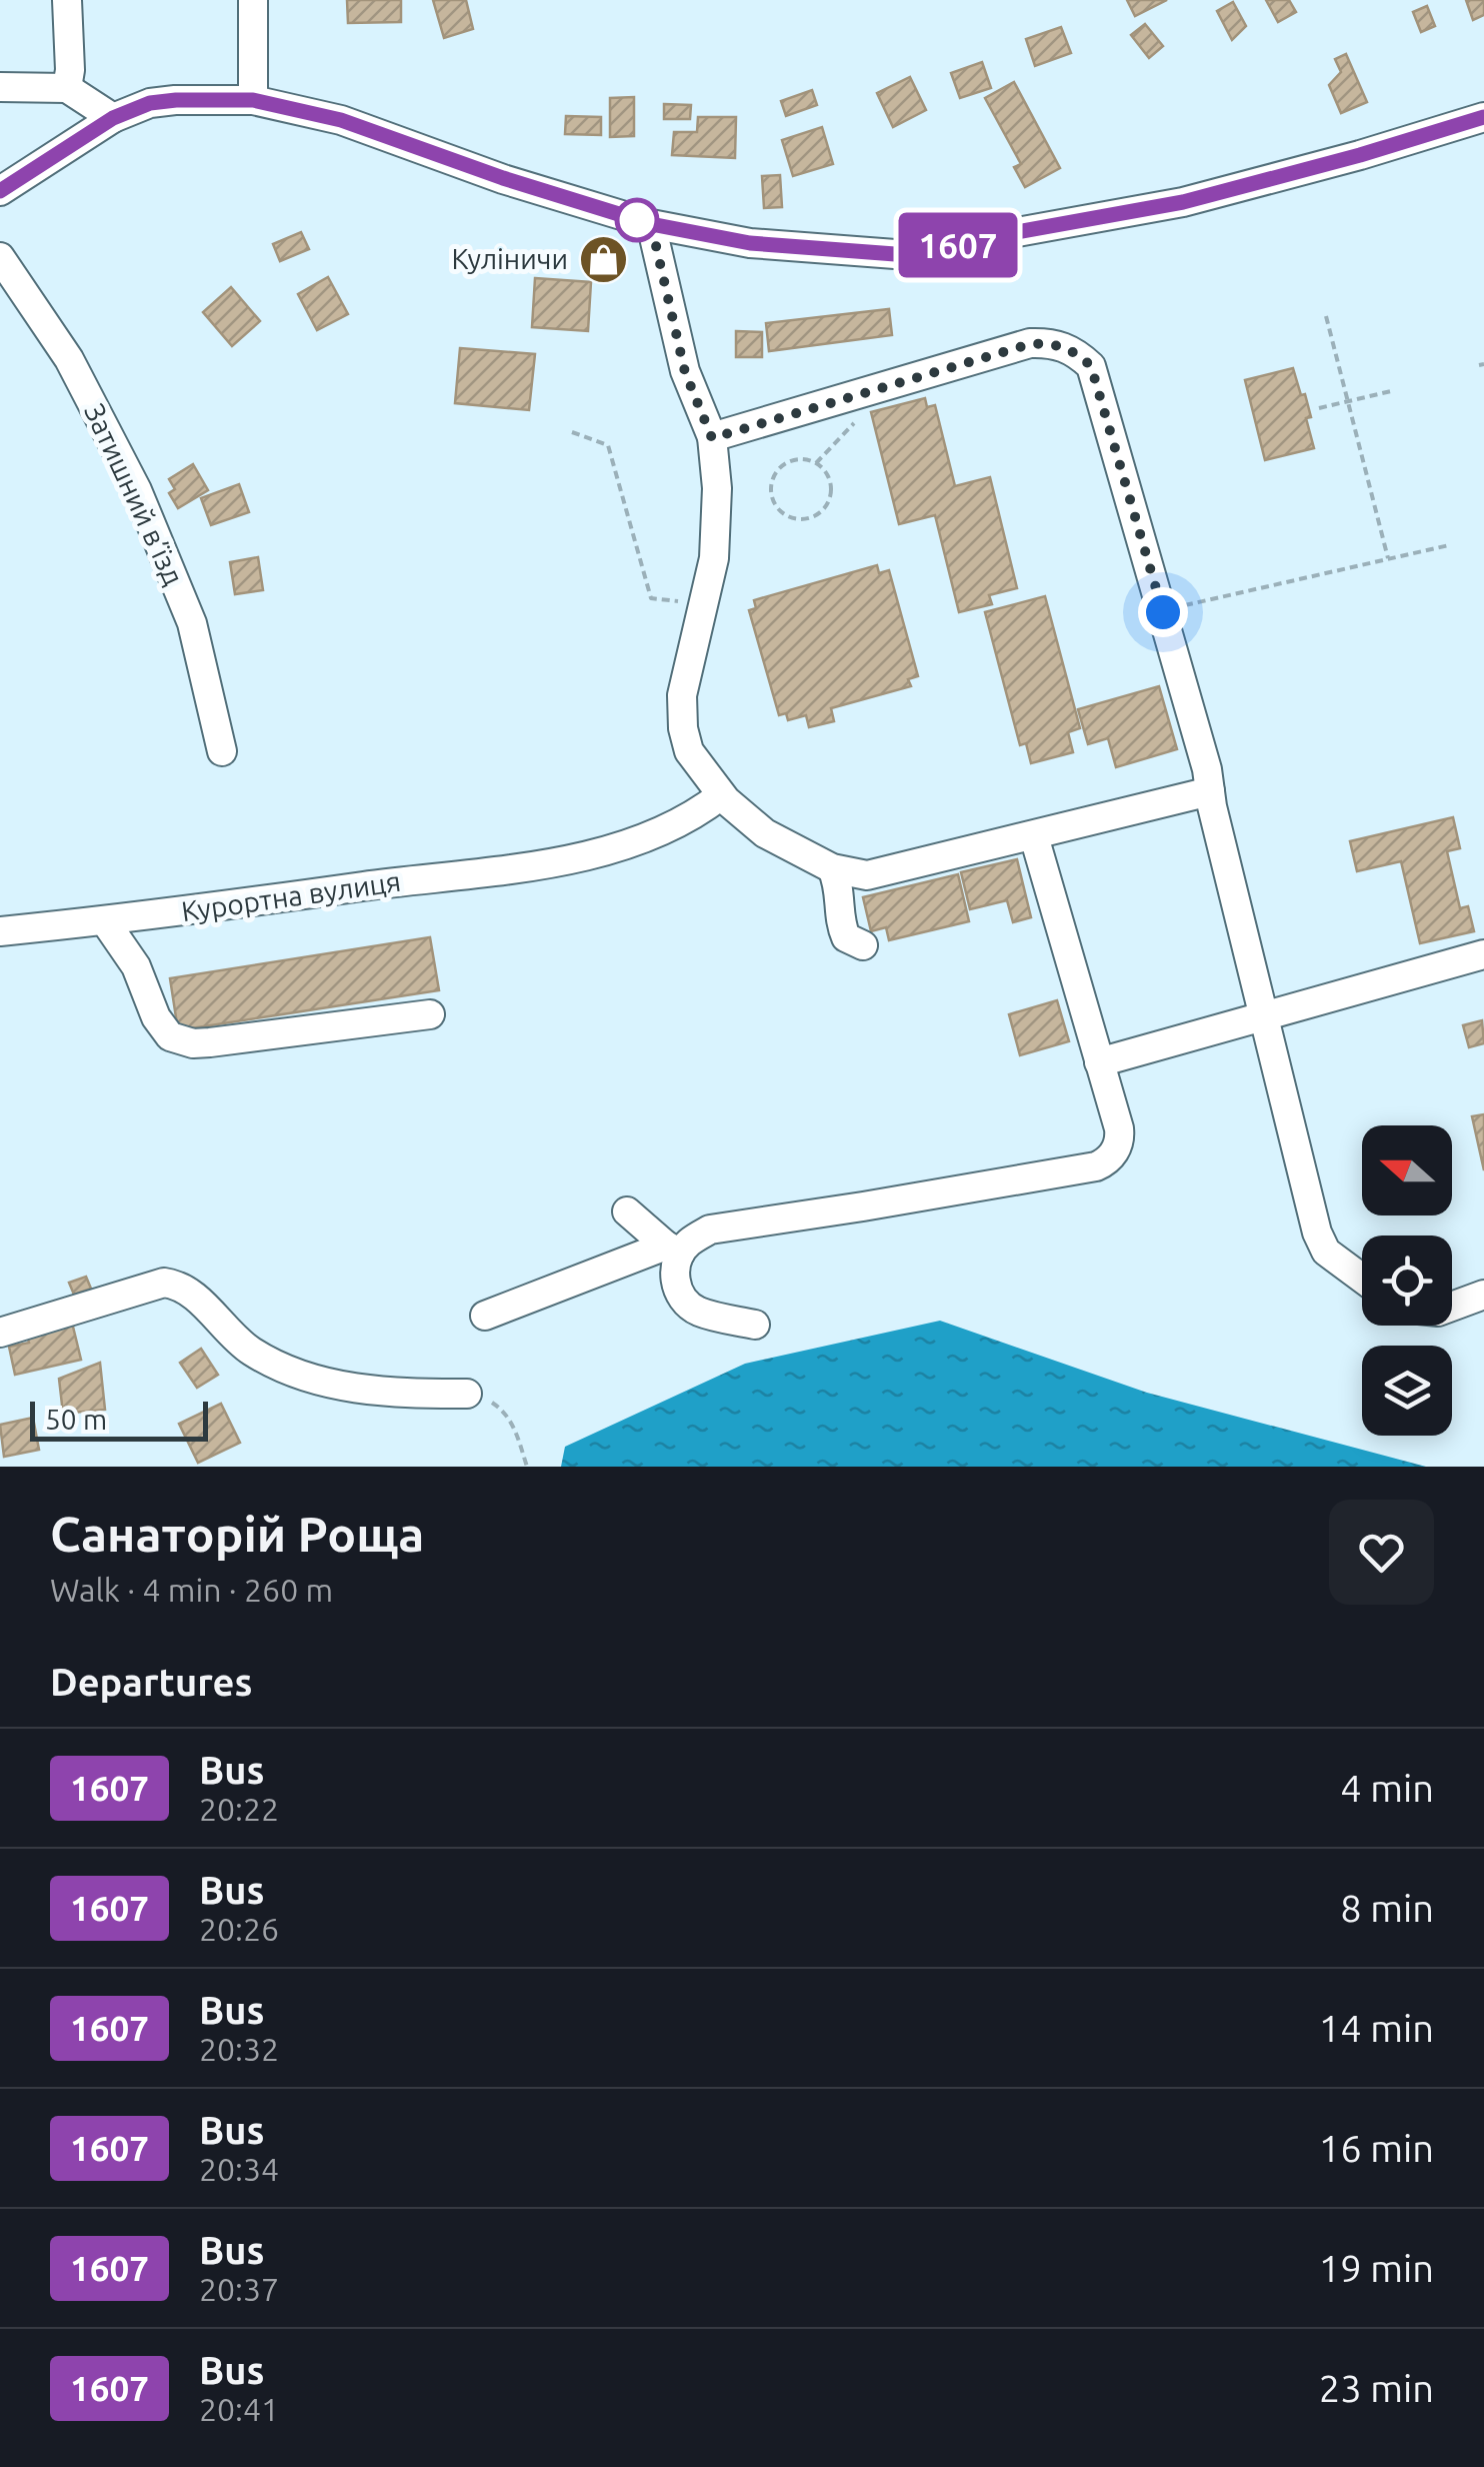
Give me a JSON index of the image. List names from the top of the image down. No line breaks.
{"streets":{"street":["Затишний в’їзд","Курортна вулиця"]},"places":{"shop":["Куліничи"]},"lines":["bus line 1607"],"scale_bar":"50 m","north":"left","page":{"on_map":"1607","scale":"50 m","heading":[["Санаторій Роща","Walk · 4 min · 260 m"],"Departures"],"list":[{"mark":"1607","name":"Bus","note":"20:22","value":"4 min"},{"mark":"1607","name":"Bus","note":"20:26","value":"8 min"},{"mark":"1607","name":"Bus","note":"20:32","value":"14 min"},{"mark":"1607","name":"Bus","note":"20:34","value":"16 min"},{"mark":"1607","name":"Bus","note":"20:37","value":"19 min"},{"mark":"1607","name":"Bus","note":"20:41","value":"23 min"}]}}
